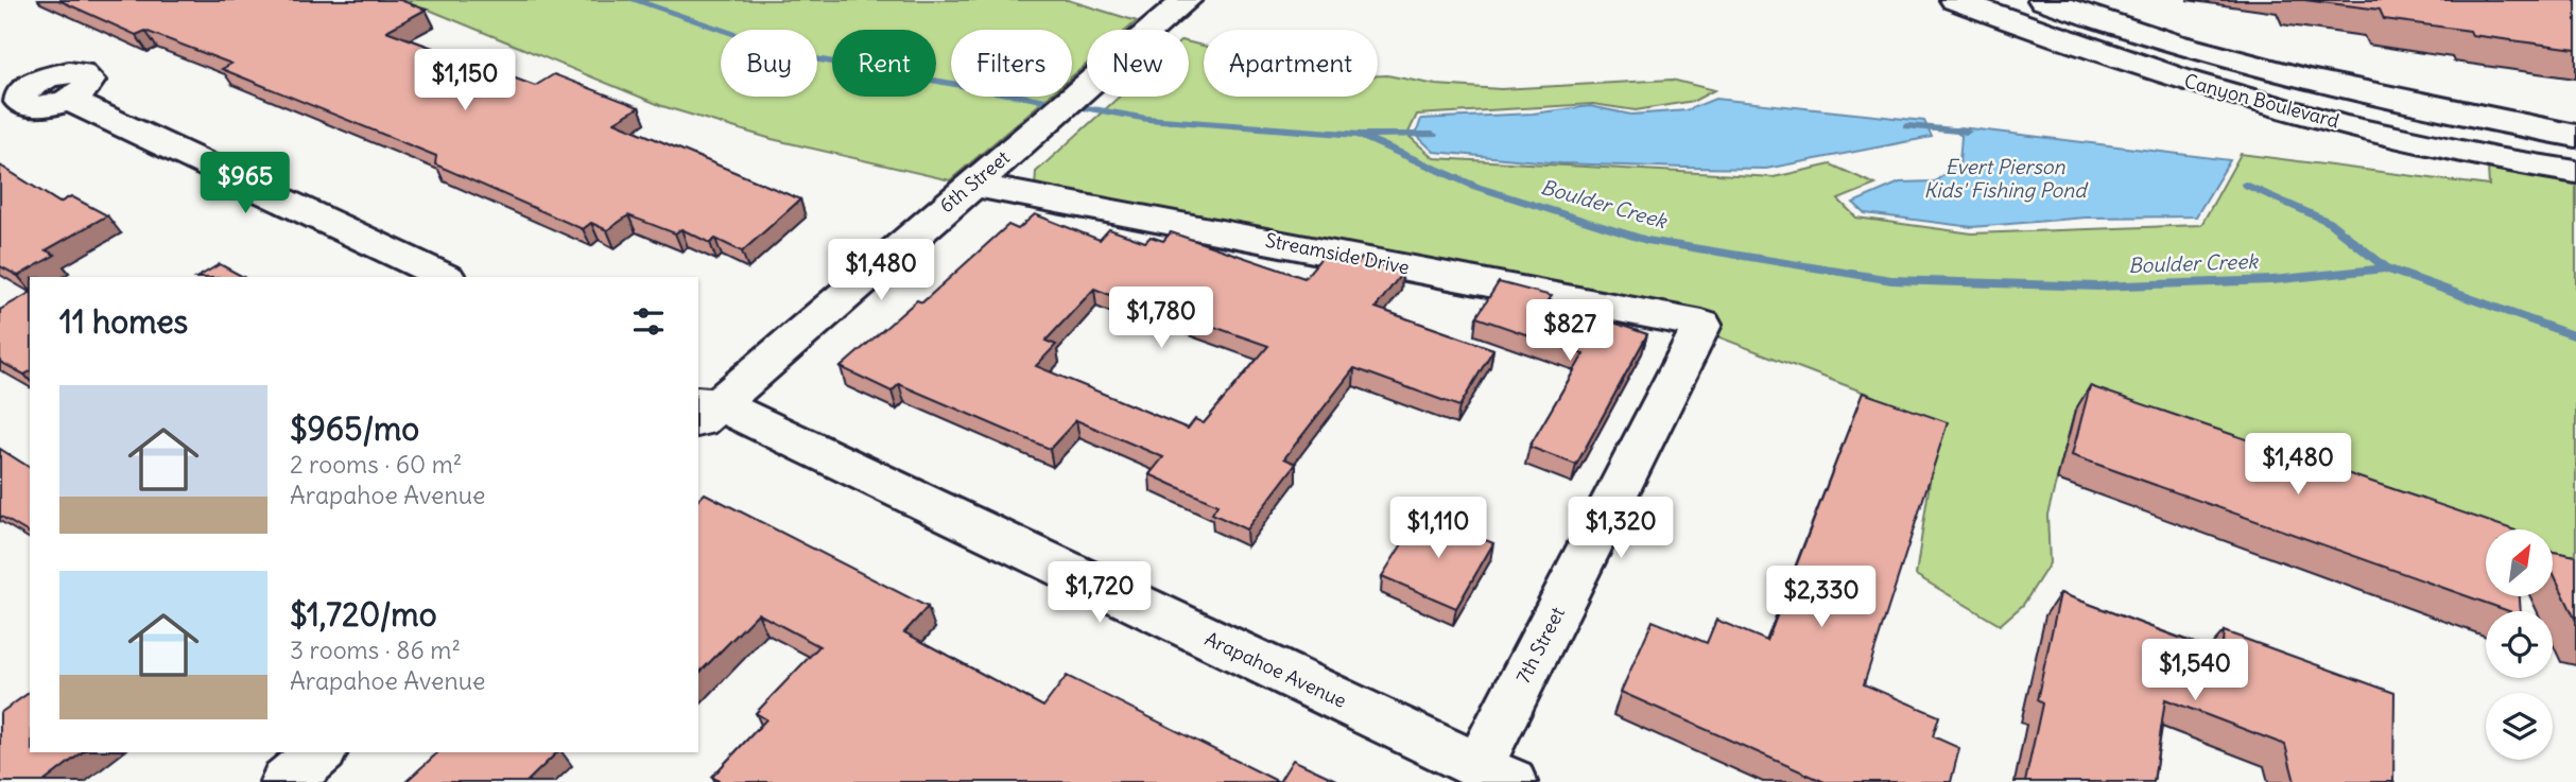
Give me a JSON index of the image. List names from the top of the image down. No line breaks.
{"streets":{"street":["Canyon Boulevard","6th Street","Streamside Drive","7th Street","Arapahoe Avenue"]},"crossings":[["6th Street","Streamside Drive"],["6th Street","Arapahoe Avenue"],["Streamside Drive","7th Street"],["7th Street","Arapahoe Avenue"]],"water":["Evert Pierson Kids' Fishing Pond","Boulder Creek"],"north":"top right","page":{"chip":["Buy","Rent","Filters","New","Apartment"],"price":["$1,150","$965","$1,480","$1,780","$827","$1,480","$1,110","$1,320","$1,720","$2,330","$1,540"],"heading":"11 homes","list":[{"name":"$965/mo","note":"2 rooms · 60 m² · Arapahoe Avenue"},{"name":"$1,720/mo","note":"3 rooms · 86 m² · Arapahoe Avenue"}]}}
